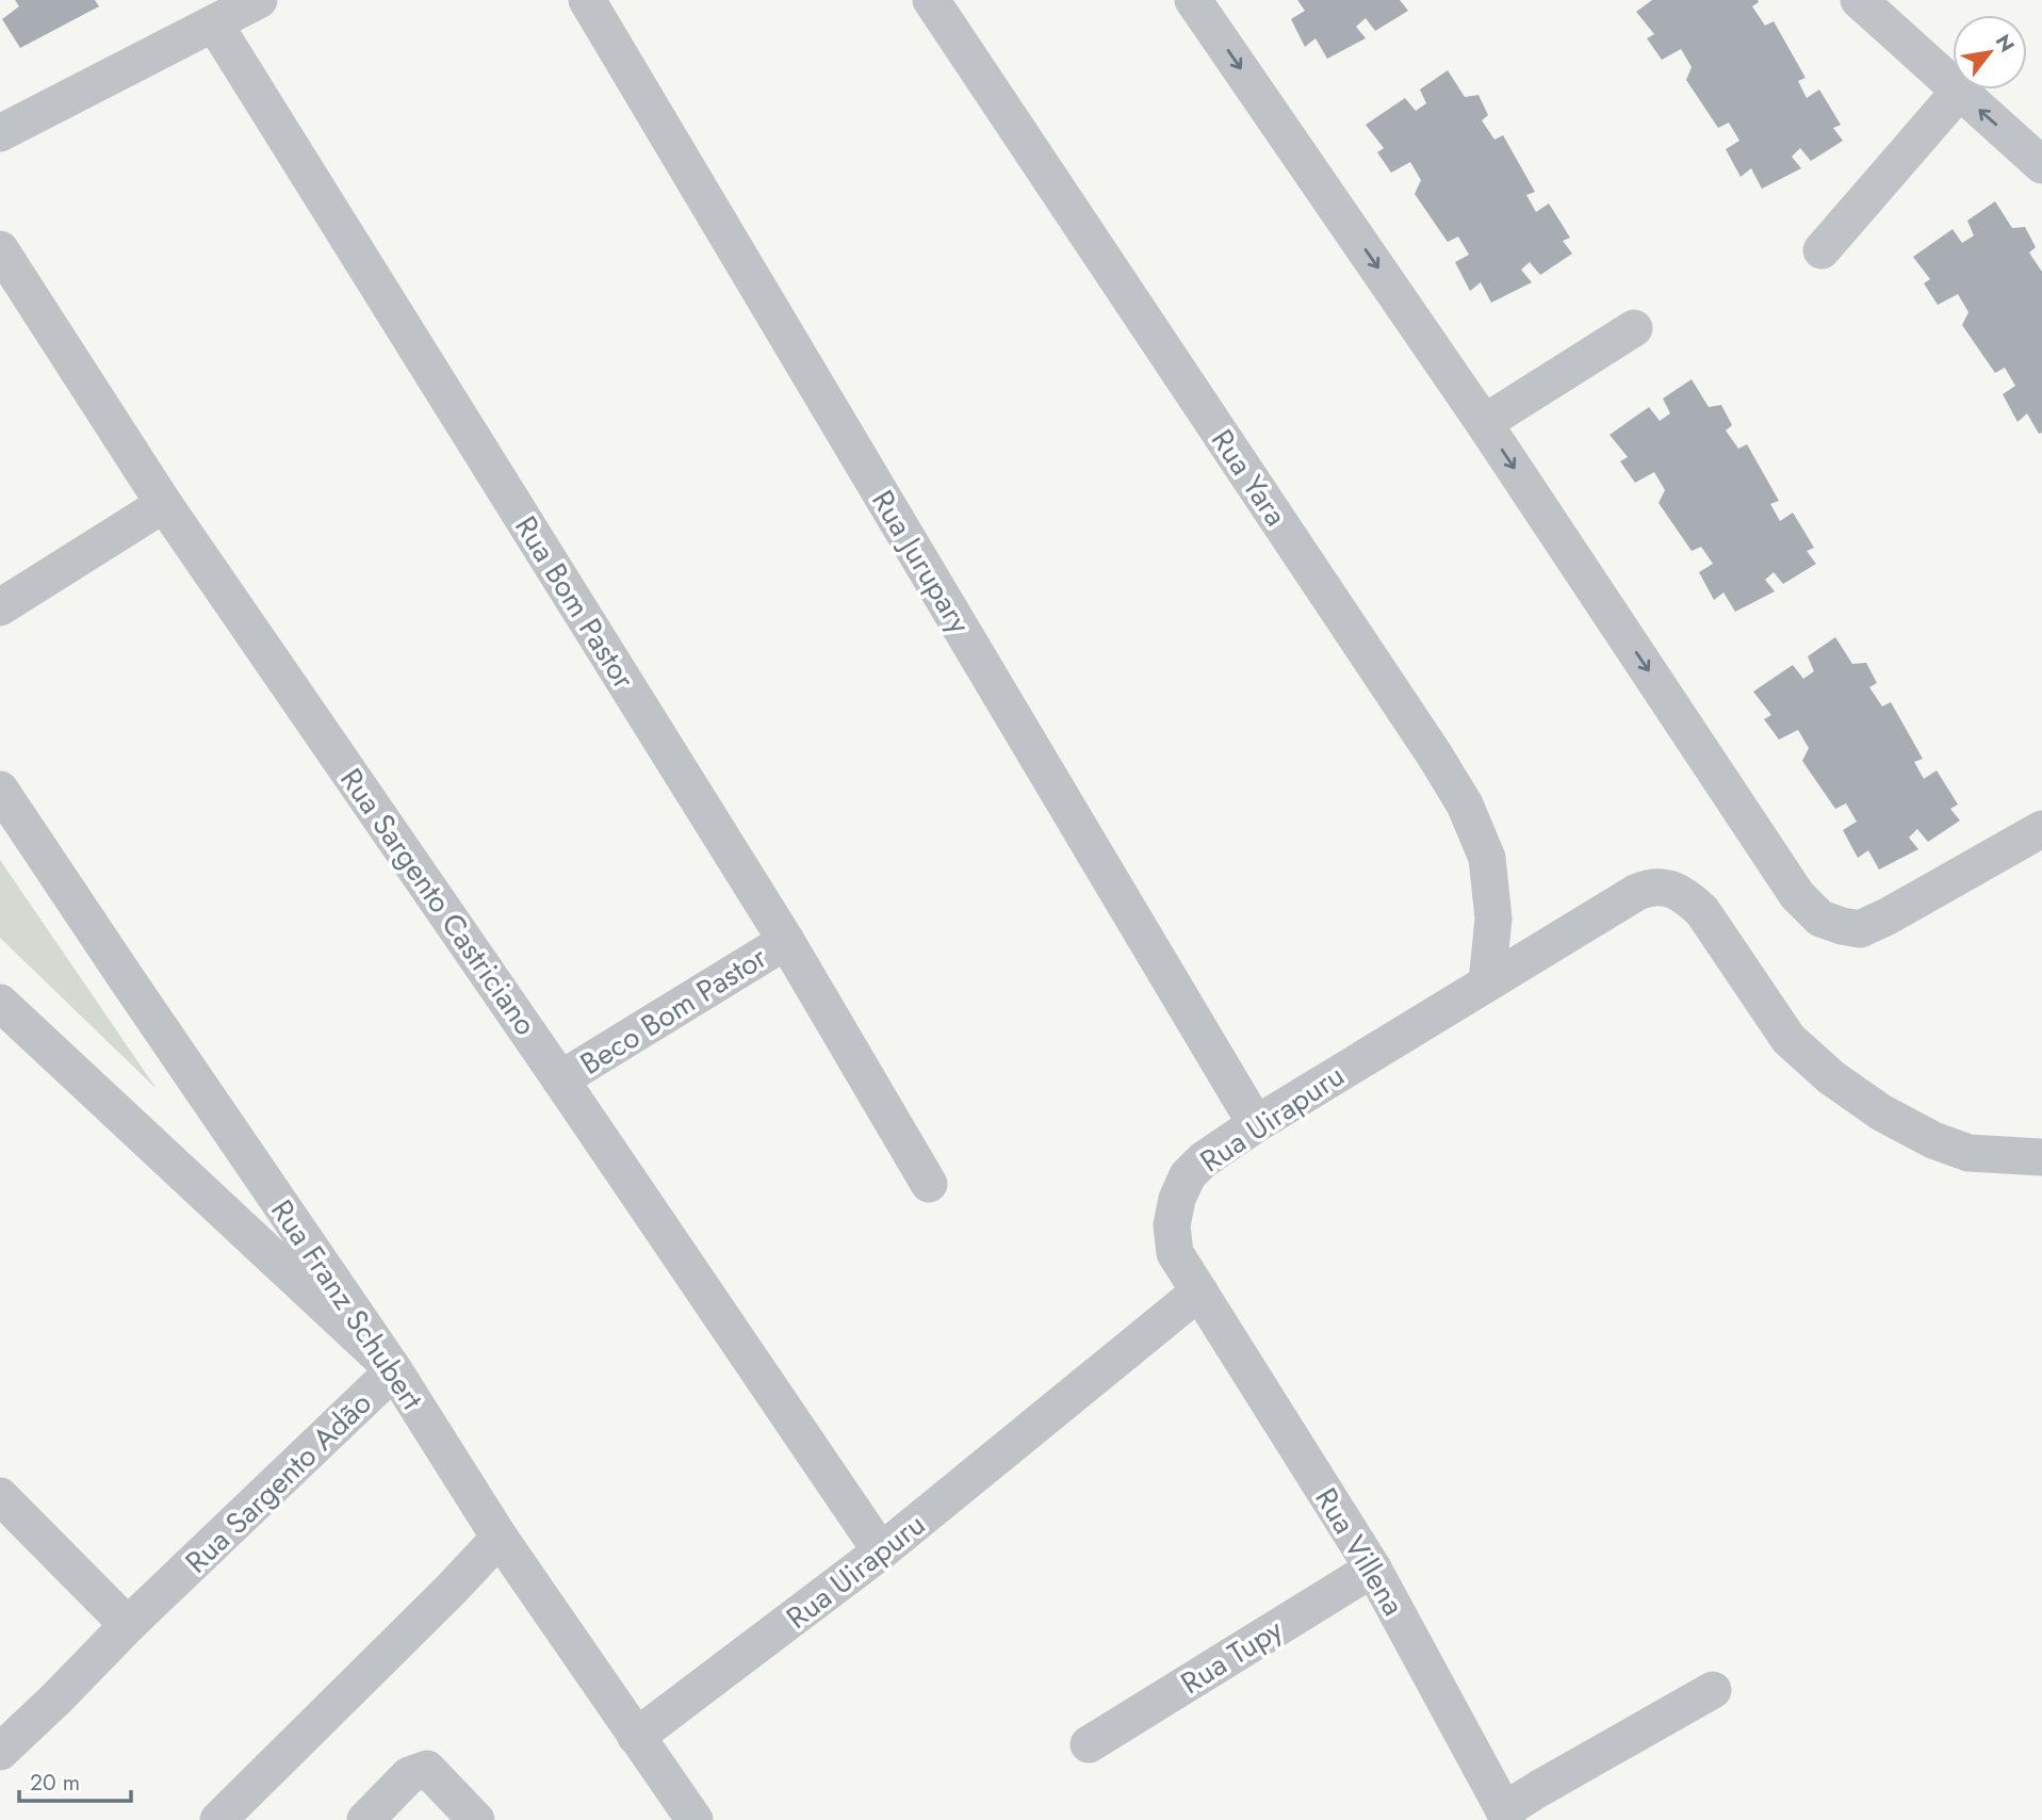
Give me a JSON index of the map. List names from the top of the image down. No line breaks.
{"streets":{"street":["Rua Yara","Rua Jurupary","Rua Bom Pastor","Rua Sargento Castriciano","Beco Bom Pastor","Rua Uirapuru","Rua Franz Schubert","Rua Sargento Adão","Rua Villena","Rua Tupy"]},"crossings":[["Rua Yara","Rua Uirapuru"],["Rua Jurupary","Rua Uirapuru"],["Rua Bom Pastor","Beco Bom Pastor"],["Rua Sargento Castriciano","Beco Bom Pastor"],["Rua Sargento Castriciano","Rua Uirapuru"],["Rua Uirapuru","Rua Franz Schubert"],["Rua Uirapuru","Rua Villena"],["Rua Franz Schubert","Rua Sargento Adão"],["Rua Villena","Rua Tupy"]],"scale_bar":"20 m","north":"top right"}
